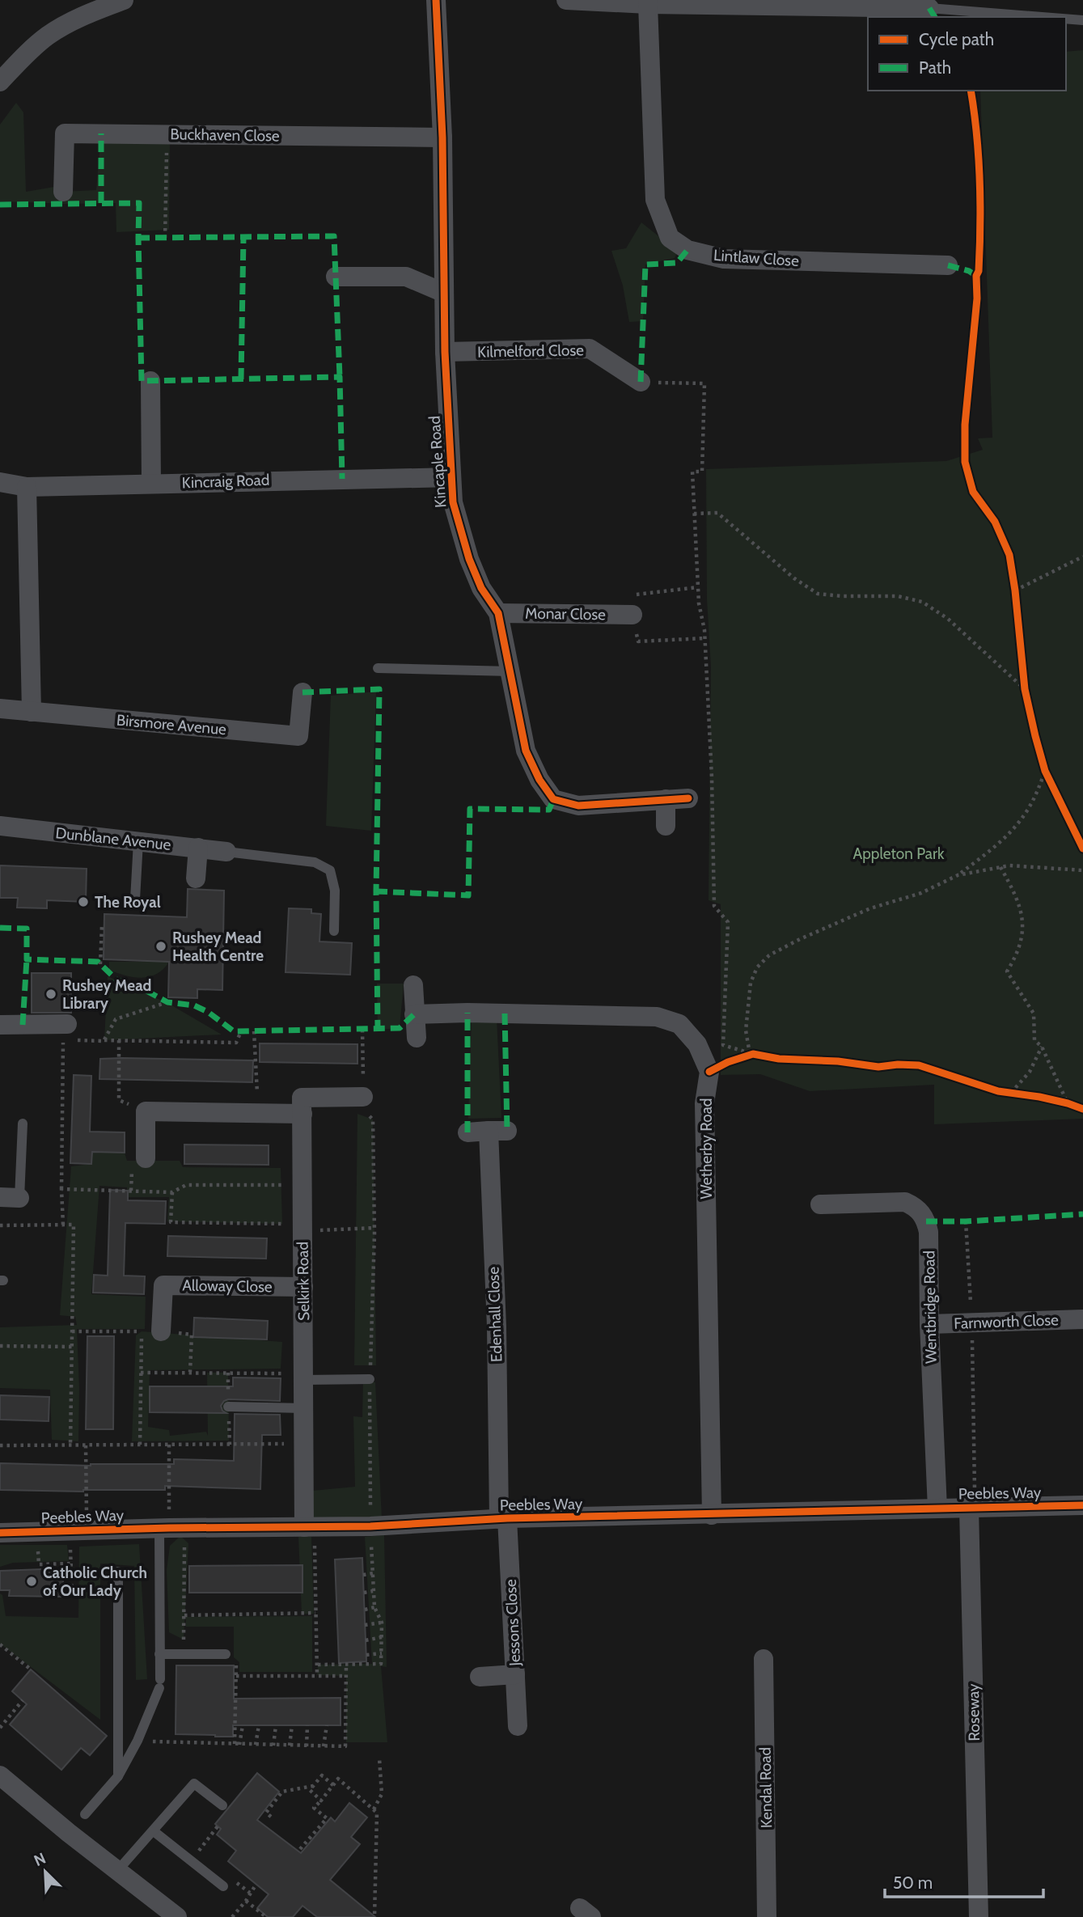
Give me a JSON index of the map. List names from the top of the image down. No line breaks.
{"streets":{"street":["Buckhaven Close","Lintlaw Close","Kilmelford Close","Kincaple Road","Kincraig Road","Monar Close","Birsmore Avenue","Dunblane Avenue","Wetherby Road","Selkirk Road","Alloway Close","Wentbridge Road","Edenhall Close","Farnworth Close","Peebles Way","Jessons Close","Roseway","Kendal Road"]},"crossings":[["Buckhaven Close","Kincaple Road"],["Kilmelford Close","Kincaple Road"],["Kincaple Road","Kincraig Road"],["Kincaple Road","Monar Close"],["Wetherby Road","Peebles Way"],["Selkirk Road","Alloway Close"],["Selkirk Road","Peebles Way"],["Wentbridge Road","Farnworth Close"],["Wentbridge Road","Peebles Way"],["Edenhall Close","Peebles Way"],["Edenhall Close","Jessons Close"],["Peebles Way","Jessons Close"],["Peebles Way","Roseway"]],"parks":["Appleton Park"],"places":["The Royal","Rushey Mead Health Centre","Rushey Mead Library","Catholic Church of Our Lady"],"legend":["Cycle path","Path"],"scale_bar":"50 m","north":"top left"}
